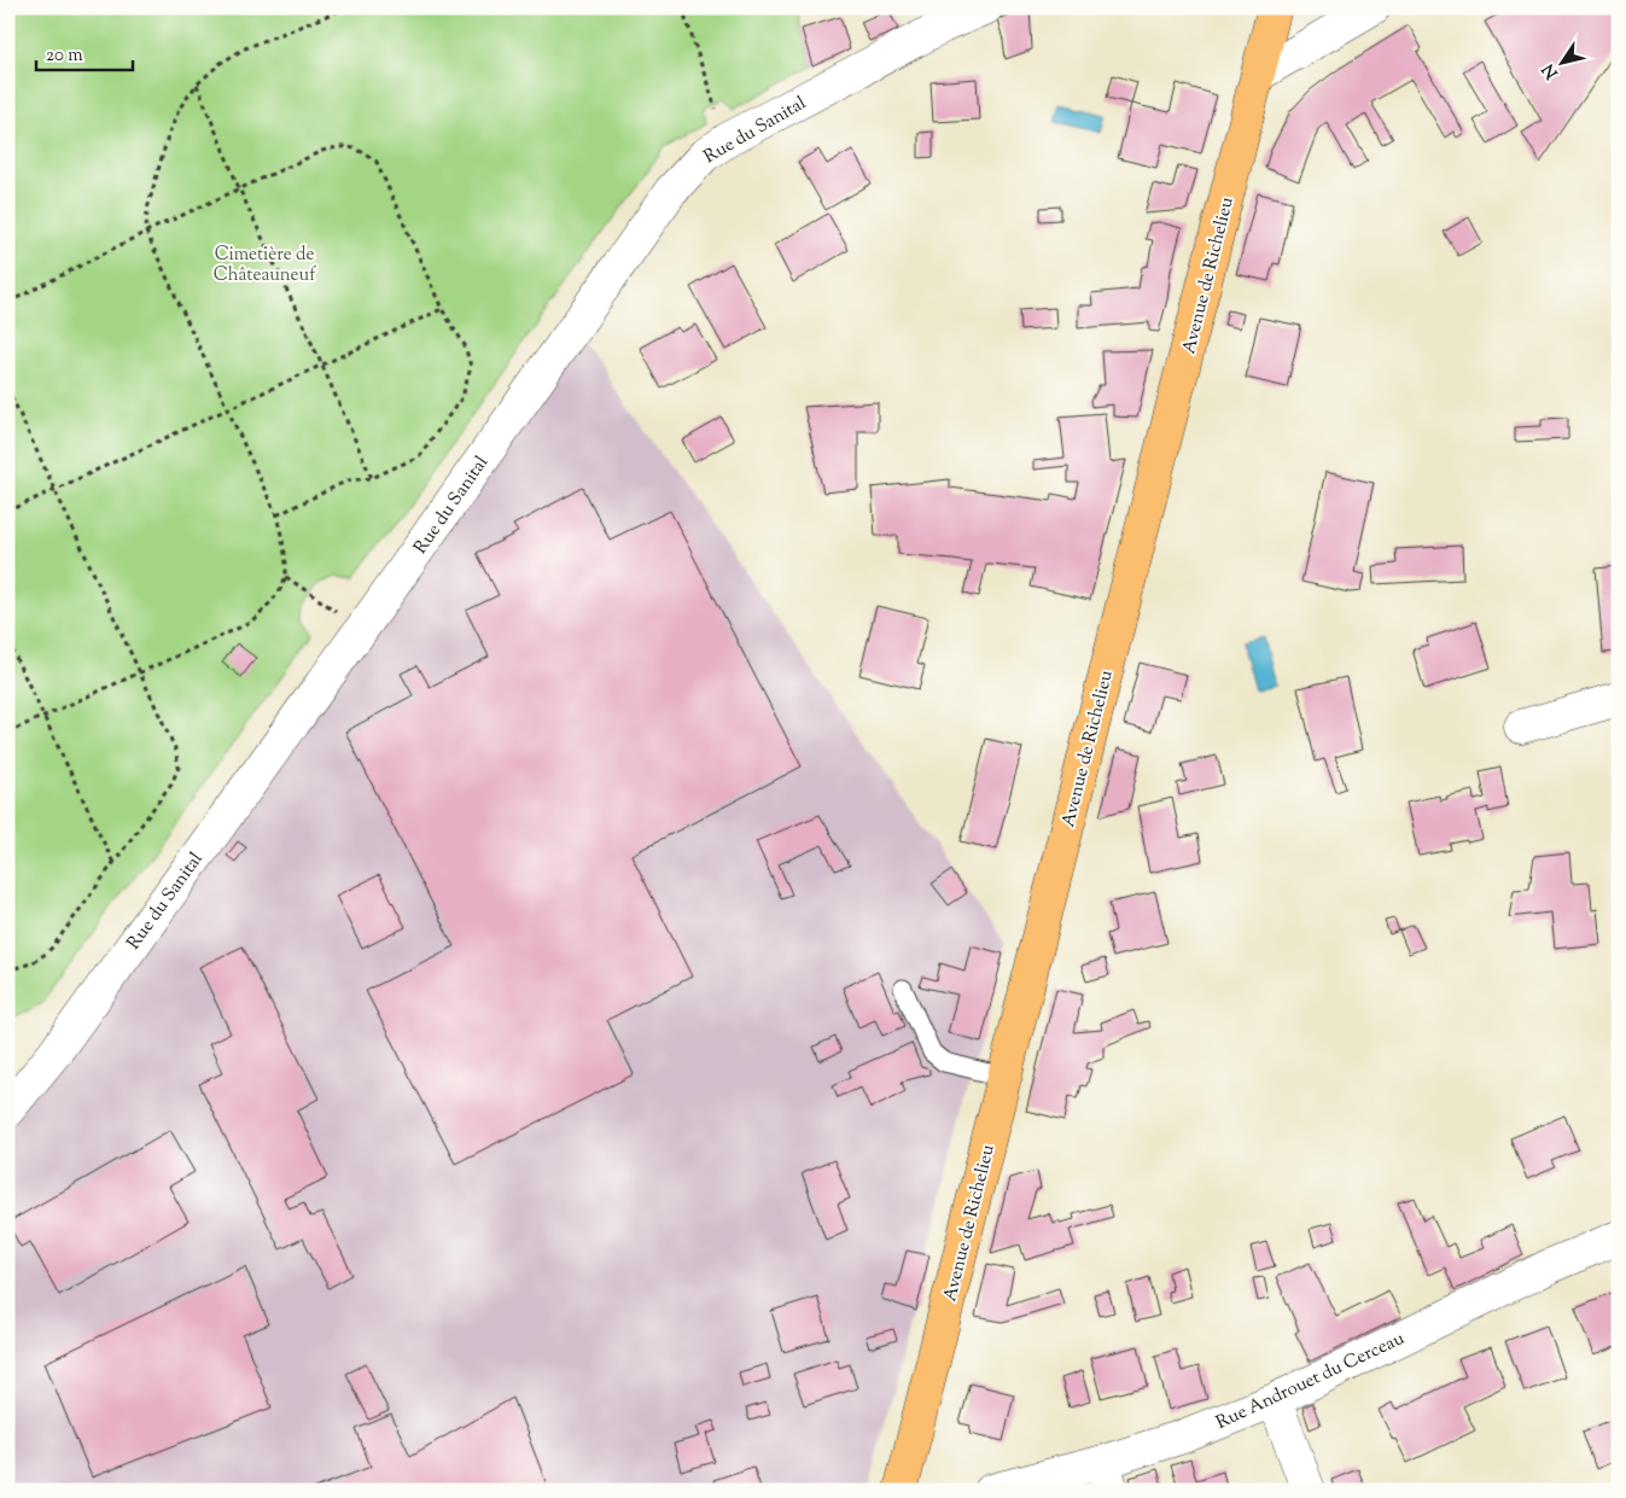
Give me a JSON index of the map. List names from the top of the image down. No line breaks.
{"streets":{"main road":["Avenue de Richelieu"],"street":["Rue du Sanital","Rue Androuet du Cerceau"]},"parks":["Cimetière de Châteauneuf"],"scale_bar":"20 m","north":"bottom left"}
